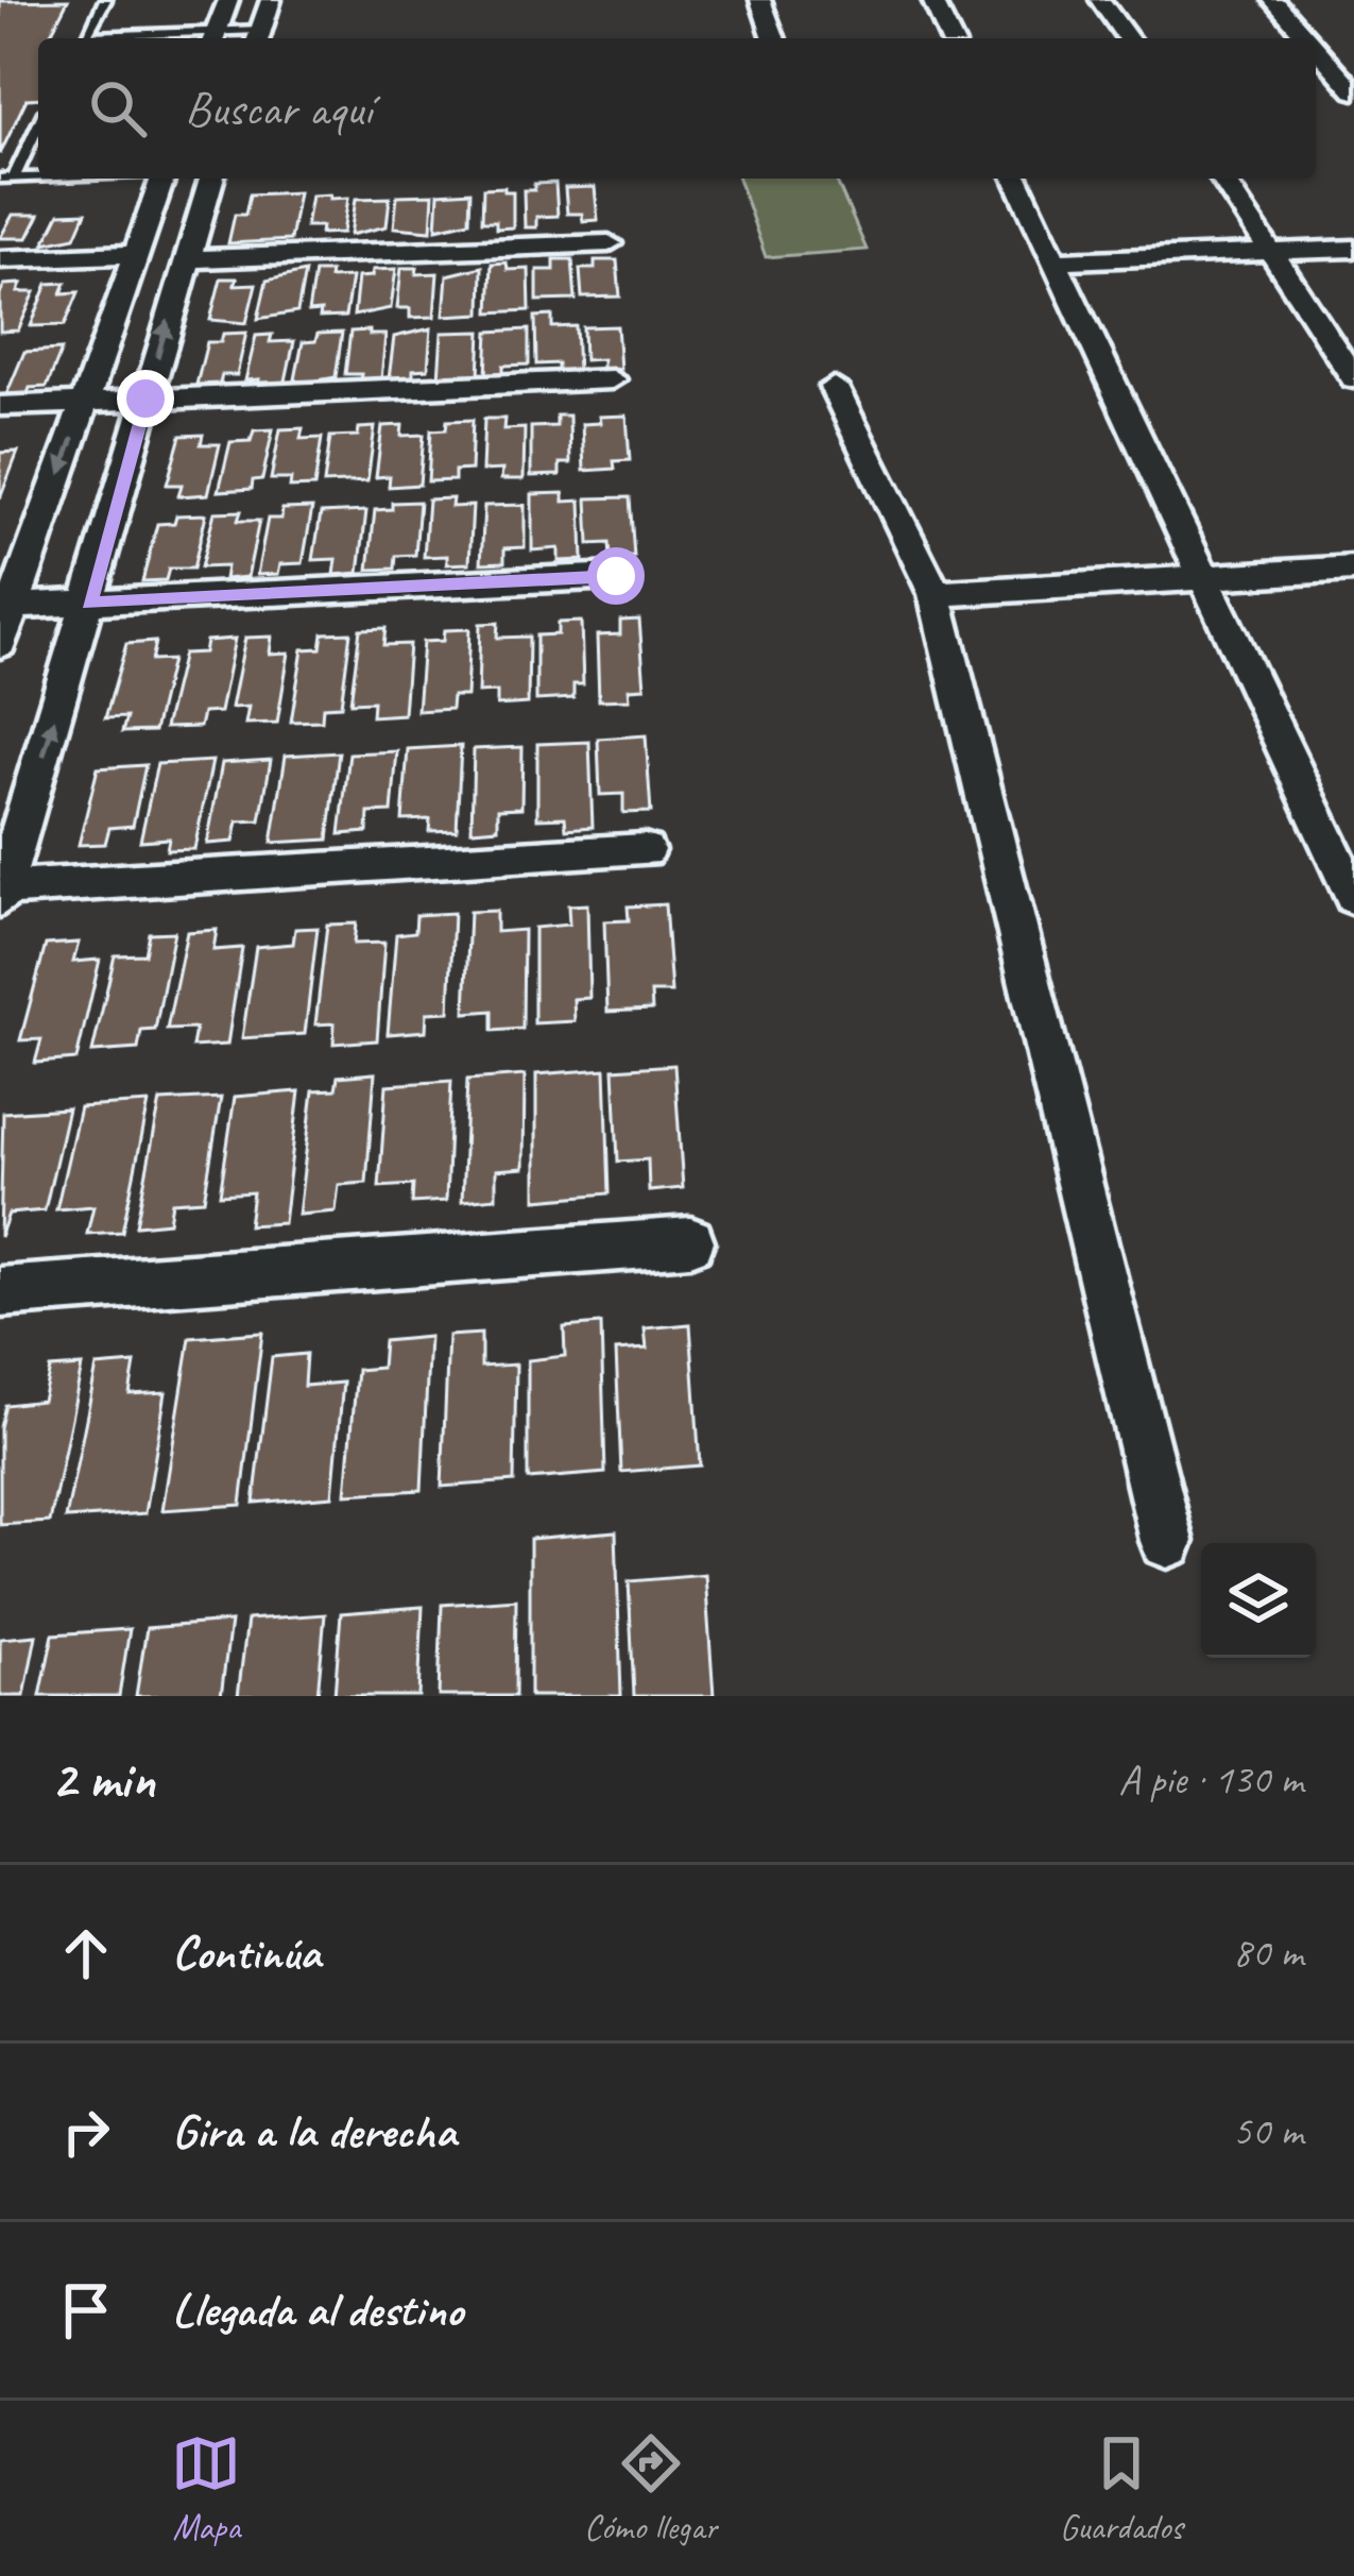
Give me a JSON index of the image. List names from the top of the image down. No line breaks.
{"page":{"search":"Buscar aquí","heading":["2 min","A pie · 130 m"],"list":[["Continúa","80 m"],["Gira a la derecha","50 m"],"Llegada al destino"],"nav":["Mapa","Cómo llegar","Guardados"]}}
